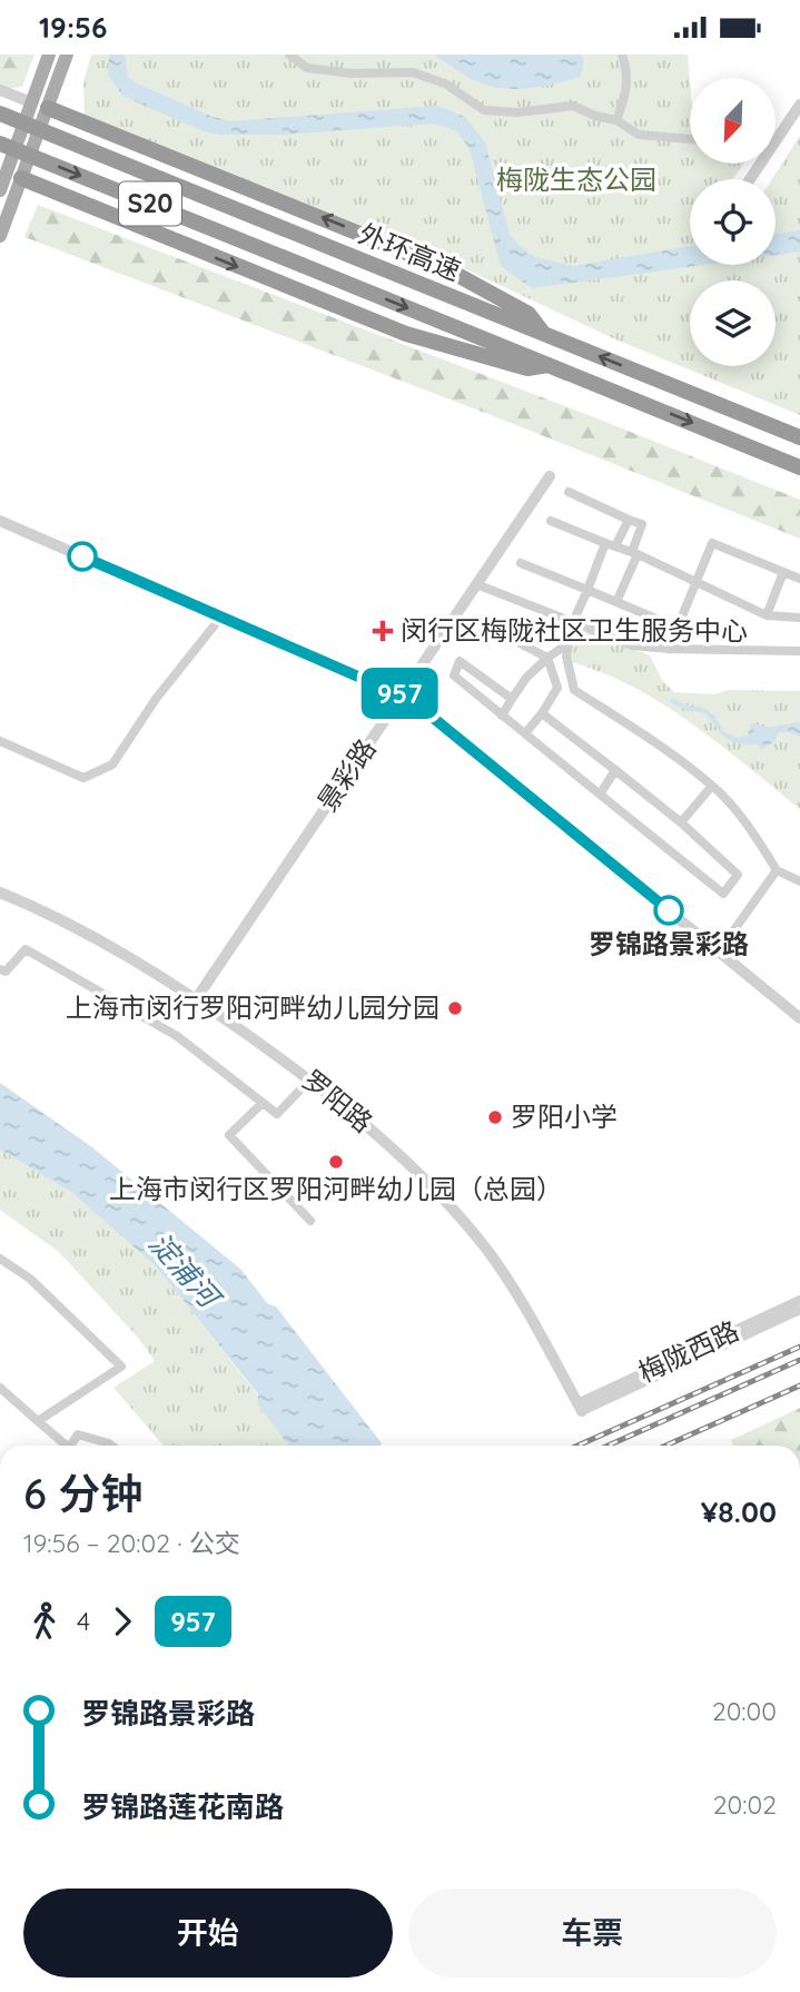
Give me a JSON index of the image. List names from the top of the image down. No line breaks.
{"streets":{"highway":["S20","外环高速"],"street":["景彩路","罗阳路","梅陇西路"]},"crossings":[["景彩路","罗阳路"],["罗阳路","梅陇西路"]],"water":["淀浦河"],"parks":["梅陇生态公园"],"places":{"health":["闵行区梅陇社区卫生服务中心"],"other":["罗锦路景彩路","上海市闵行罗阳河畔幼儿园分园","罗阳小学","上海市闵行区罗阳河畔幼儿园（总园）"]},"lines":["bus line 957"],"north":"bottom left","page":{"status":"19:56","on_map":"957","heading":["6 分钟","19:56 – 20:02 · 公交","¥8.00"],"legs":["4","957"],"list":[{"name":"罗锦路景彩路","value":"20:00"},{"name":"罗锦路莲花南路","value":"20:02"}],"buttons":["开始","车票"]}}
